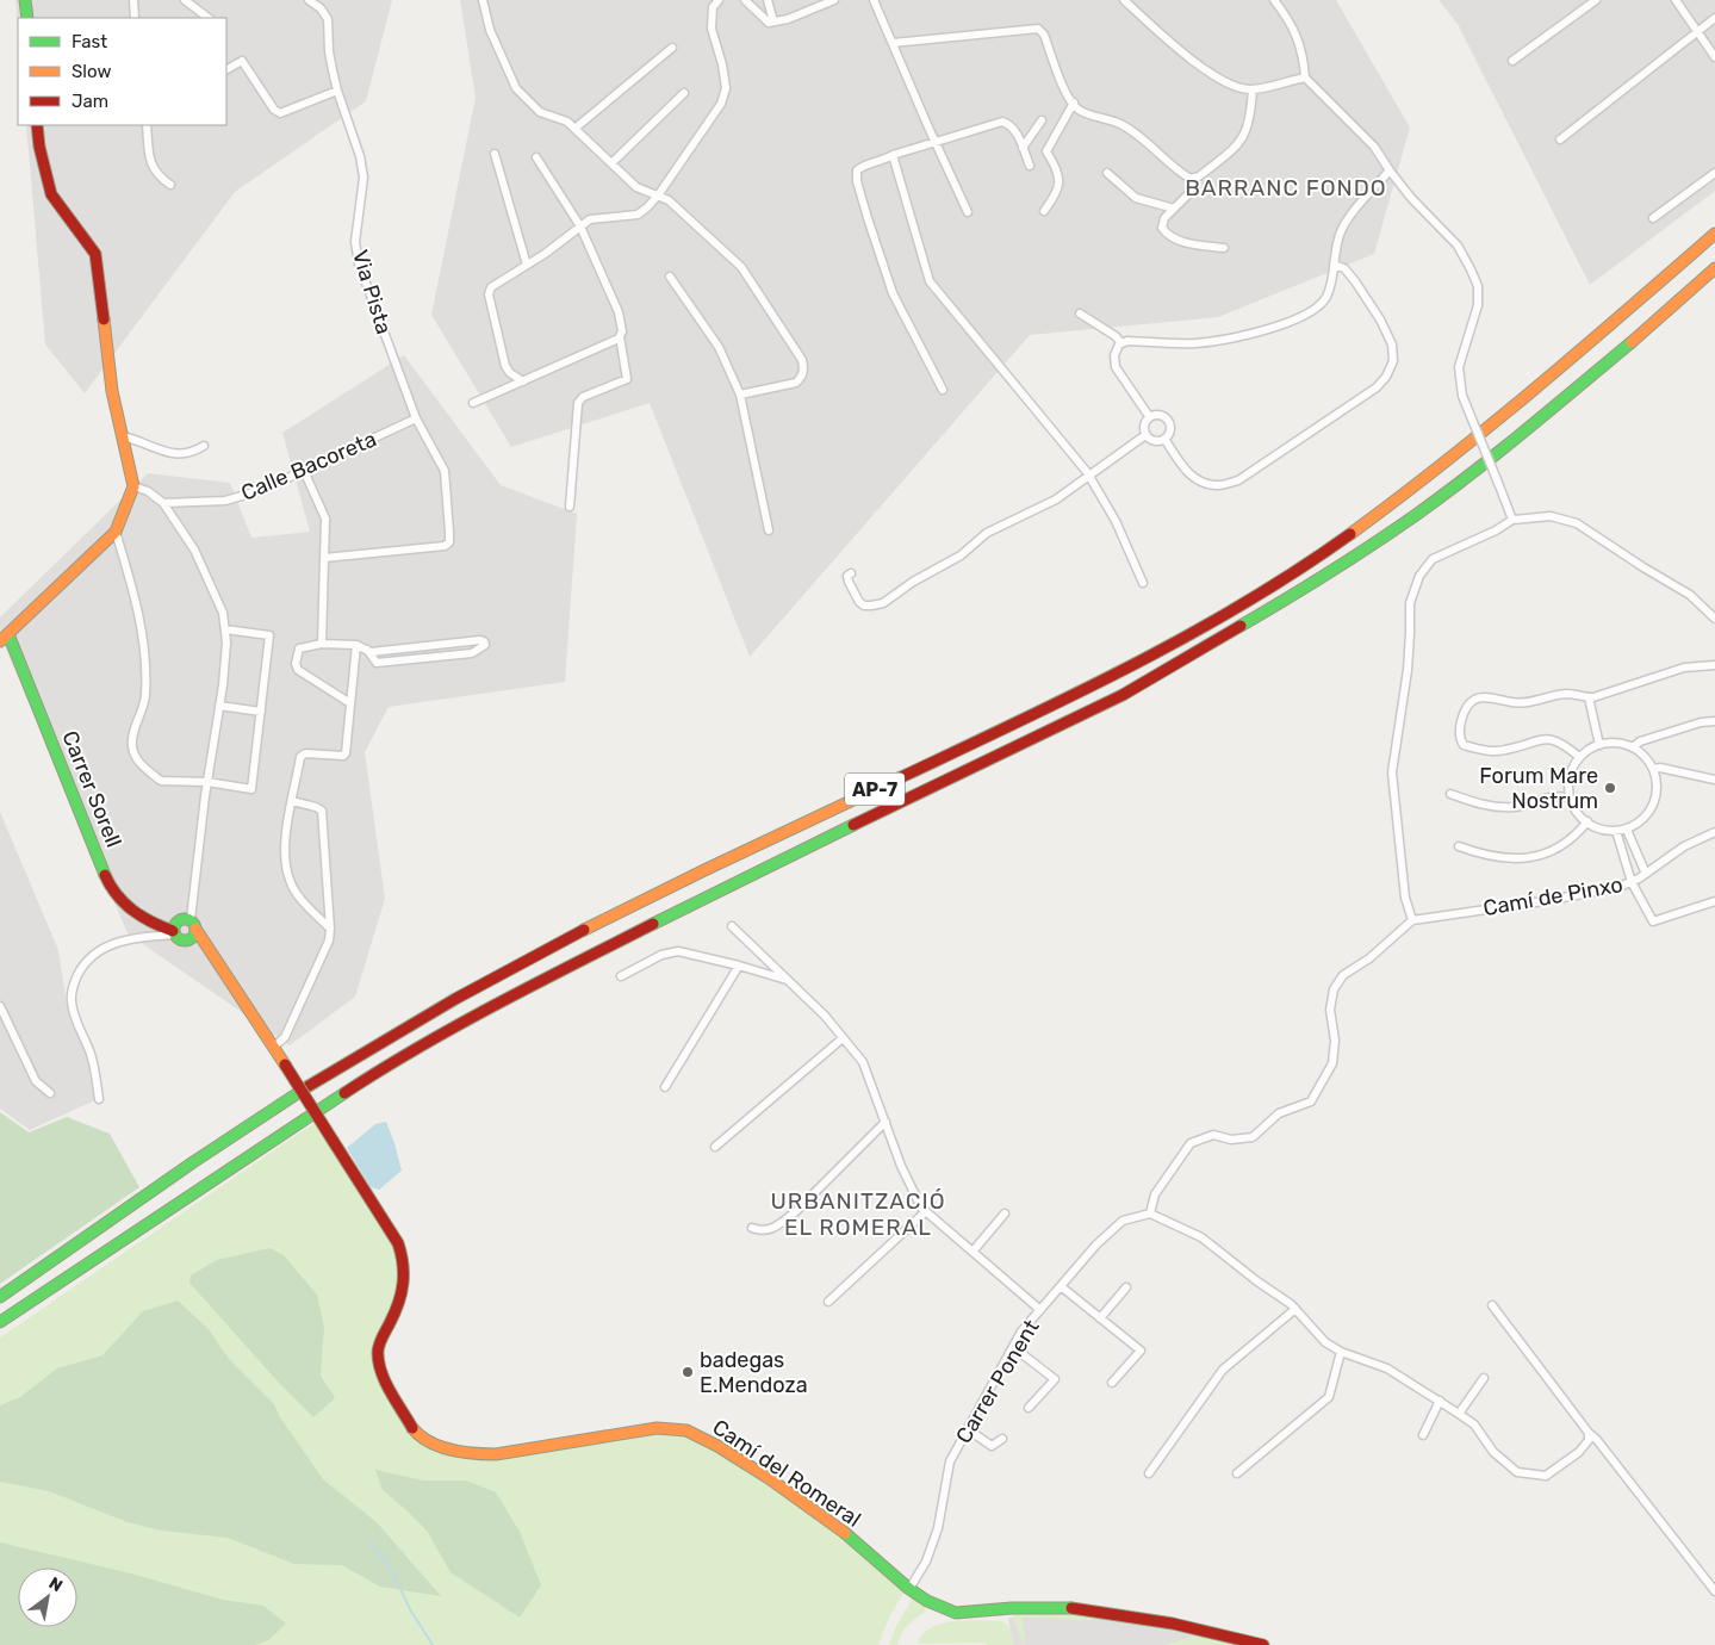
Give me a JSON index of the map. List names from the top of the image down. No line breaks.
{"streets":{"main road":["Carrer Sorell","AP-7","Camí del Romeral"],"street":["Via Pista","Calle Bacoreta","Camí de Pinxo","Carrer Ponent"]},"crossings":[["Via Pista","Calle Bacoreta"],["Carrer Sorell","Camí del Romeral"],["Carrer Ponent","Camí del Romeral"]],"districts":["BARRANC FONDO","URBANITZACIÓ EL ROMERAL"],"places":["Forum Mare Nostrum","badegas E.Mendoza"],"legend":["Fast","Slow","Jam"],"north":"top right"}
